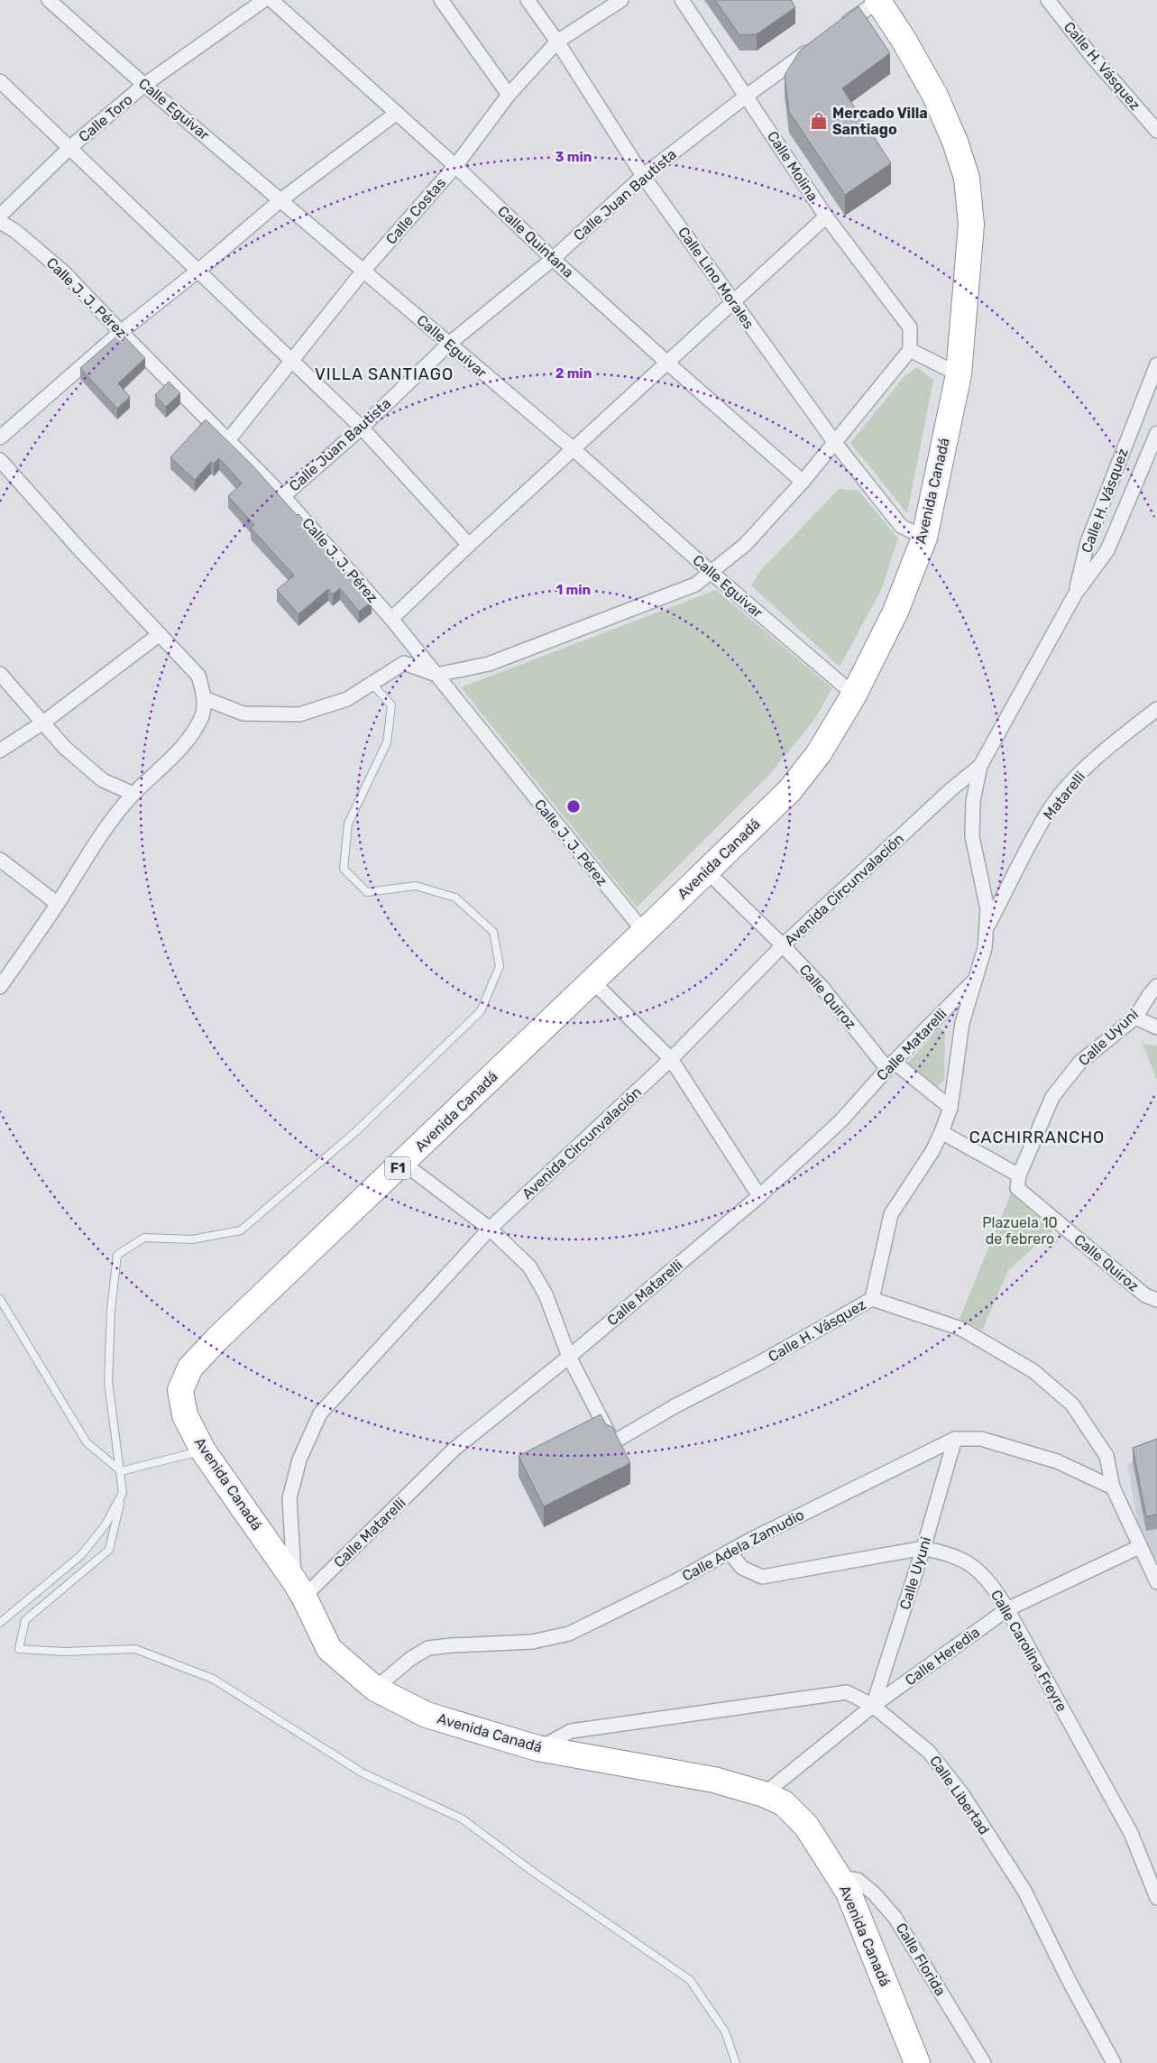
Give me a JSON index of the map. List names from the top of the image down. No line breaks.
{"streets":{"highway":["Avenida Canadá","F1"],"street":["Calle H. Vásquez","Calle Eguivar","Calle Toro","Calle Molina","Calle Juan Bautista","Calle Costas","Calle Quintana","Calle Lino Morales","Calle J. J. Pérez","Matarelli","Avenida Circunvalación","Calle Quiroz","Calle Uyuni","Calle Matarelli","Calle Adela Zamudio","Calle Carolina Freyre","Calle Heredia","Calle Libertad","Calle Florida"]},"crossings":[["Calle H. Vásquez","Matarelli"],["Calle H. Vásquez","Avenida Circunvalación"],["Calle H. Vásquez","Calle Quiroz"],["Calle H. Vásquez","Calle Matarelli"],["Calle Eguivar","Calle Toro"],["Calle Eguivar","Calle Juan Bautista"],["Calle Eguivar","Calle Costas"],["Calle Eguivar","Avenida Canadá"],["Calle Molina","Calle Juan Bautista"],["Calle Juan Bautista","Calle Quintana"],["Calle Juan Bautista","Calle Lino Morales"],["Calle Juan Bautista","Calle J. J. Pérez"],["Calle Costas","Calle Quintana"],["Calle Costas","Calle Lino Morales"],["Calle Costas","Calle J. J. Pérez"],["Calle Lino Morales","Avenida Canadá"],["Calle J. J. Pérez","Avenida Canadá"],["Avenida Canadá","Avenida Circunvalación"],["Avenida Canadá","Calle Quiroz"],["Avenida Canadá","Calle Matarelli"],["Avenida Canadá","Calle Adela Zamudio"],["Avenida Canadá","Calle Heredia"],["Avenida Canadá","Calle Libertad"],["Avenida Canadá","Calle Florida"],["Avenida Circunvalación","Calle Quiroz"],["Avenida Circunvalación","Calle Matarelli"],["Calle Quiroz","Calle Uyuni"],["Calle Quiroz","Calle Matarelli"],["Calle Uyuni","Calle Adela Zamudio"],["Calle Uyuni","Calle Carolina Freyre"],["Calle Uyuni","Calle Heredia"],["Calle Uyuni","Calle Libertad"],["Calle Adela Zamudio","Calle Carolina Freyre"],["Calle Carolina Freyre","Calle Heredia"],["Calle Heredia","Calle Libertad"]],"districts":["VILLA SANTIAGO","CACHIRRANCHO"],"parks":["Plazuela 10 de febrero"],"places":{"shop":["Mercado Villa Santiago"]},"rings":["3 min","2 min","1 min"]}
